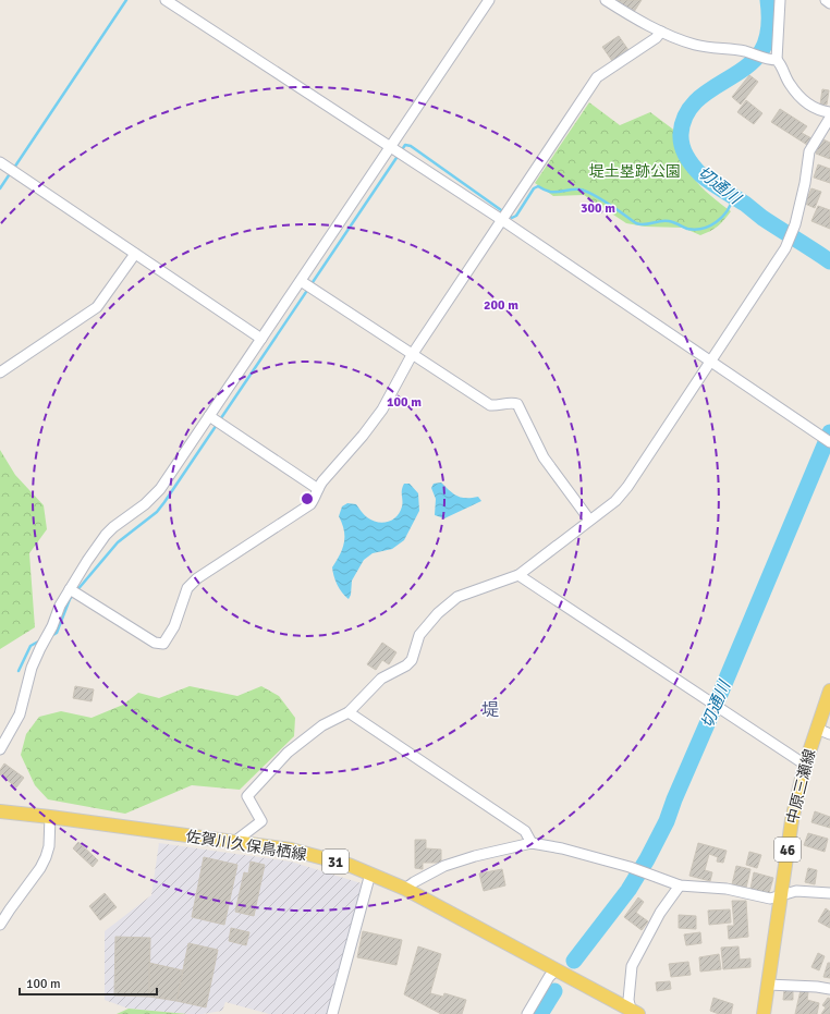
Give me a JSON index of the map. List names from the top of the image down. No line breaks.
{"streets":{"main road":["中原三瀬線","佐賀川久保鳥栖線","46","31"]},"districts":["堤"],"water":["切通川"],"parks":["堤土塁跡公園"],"scale_bar":"100 m","rings":["300 m","200 m","100 m"]}
